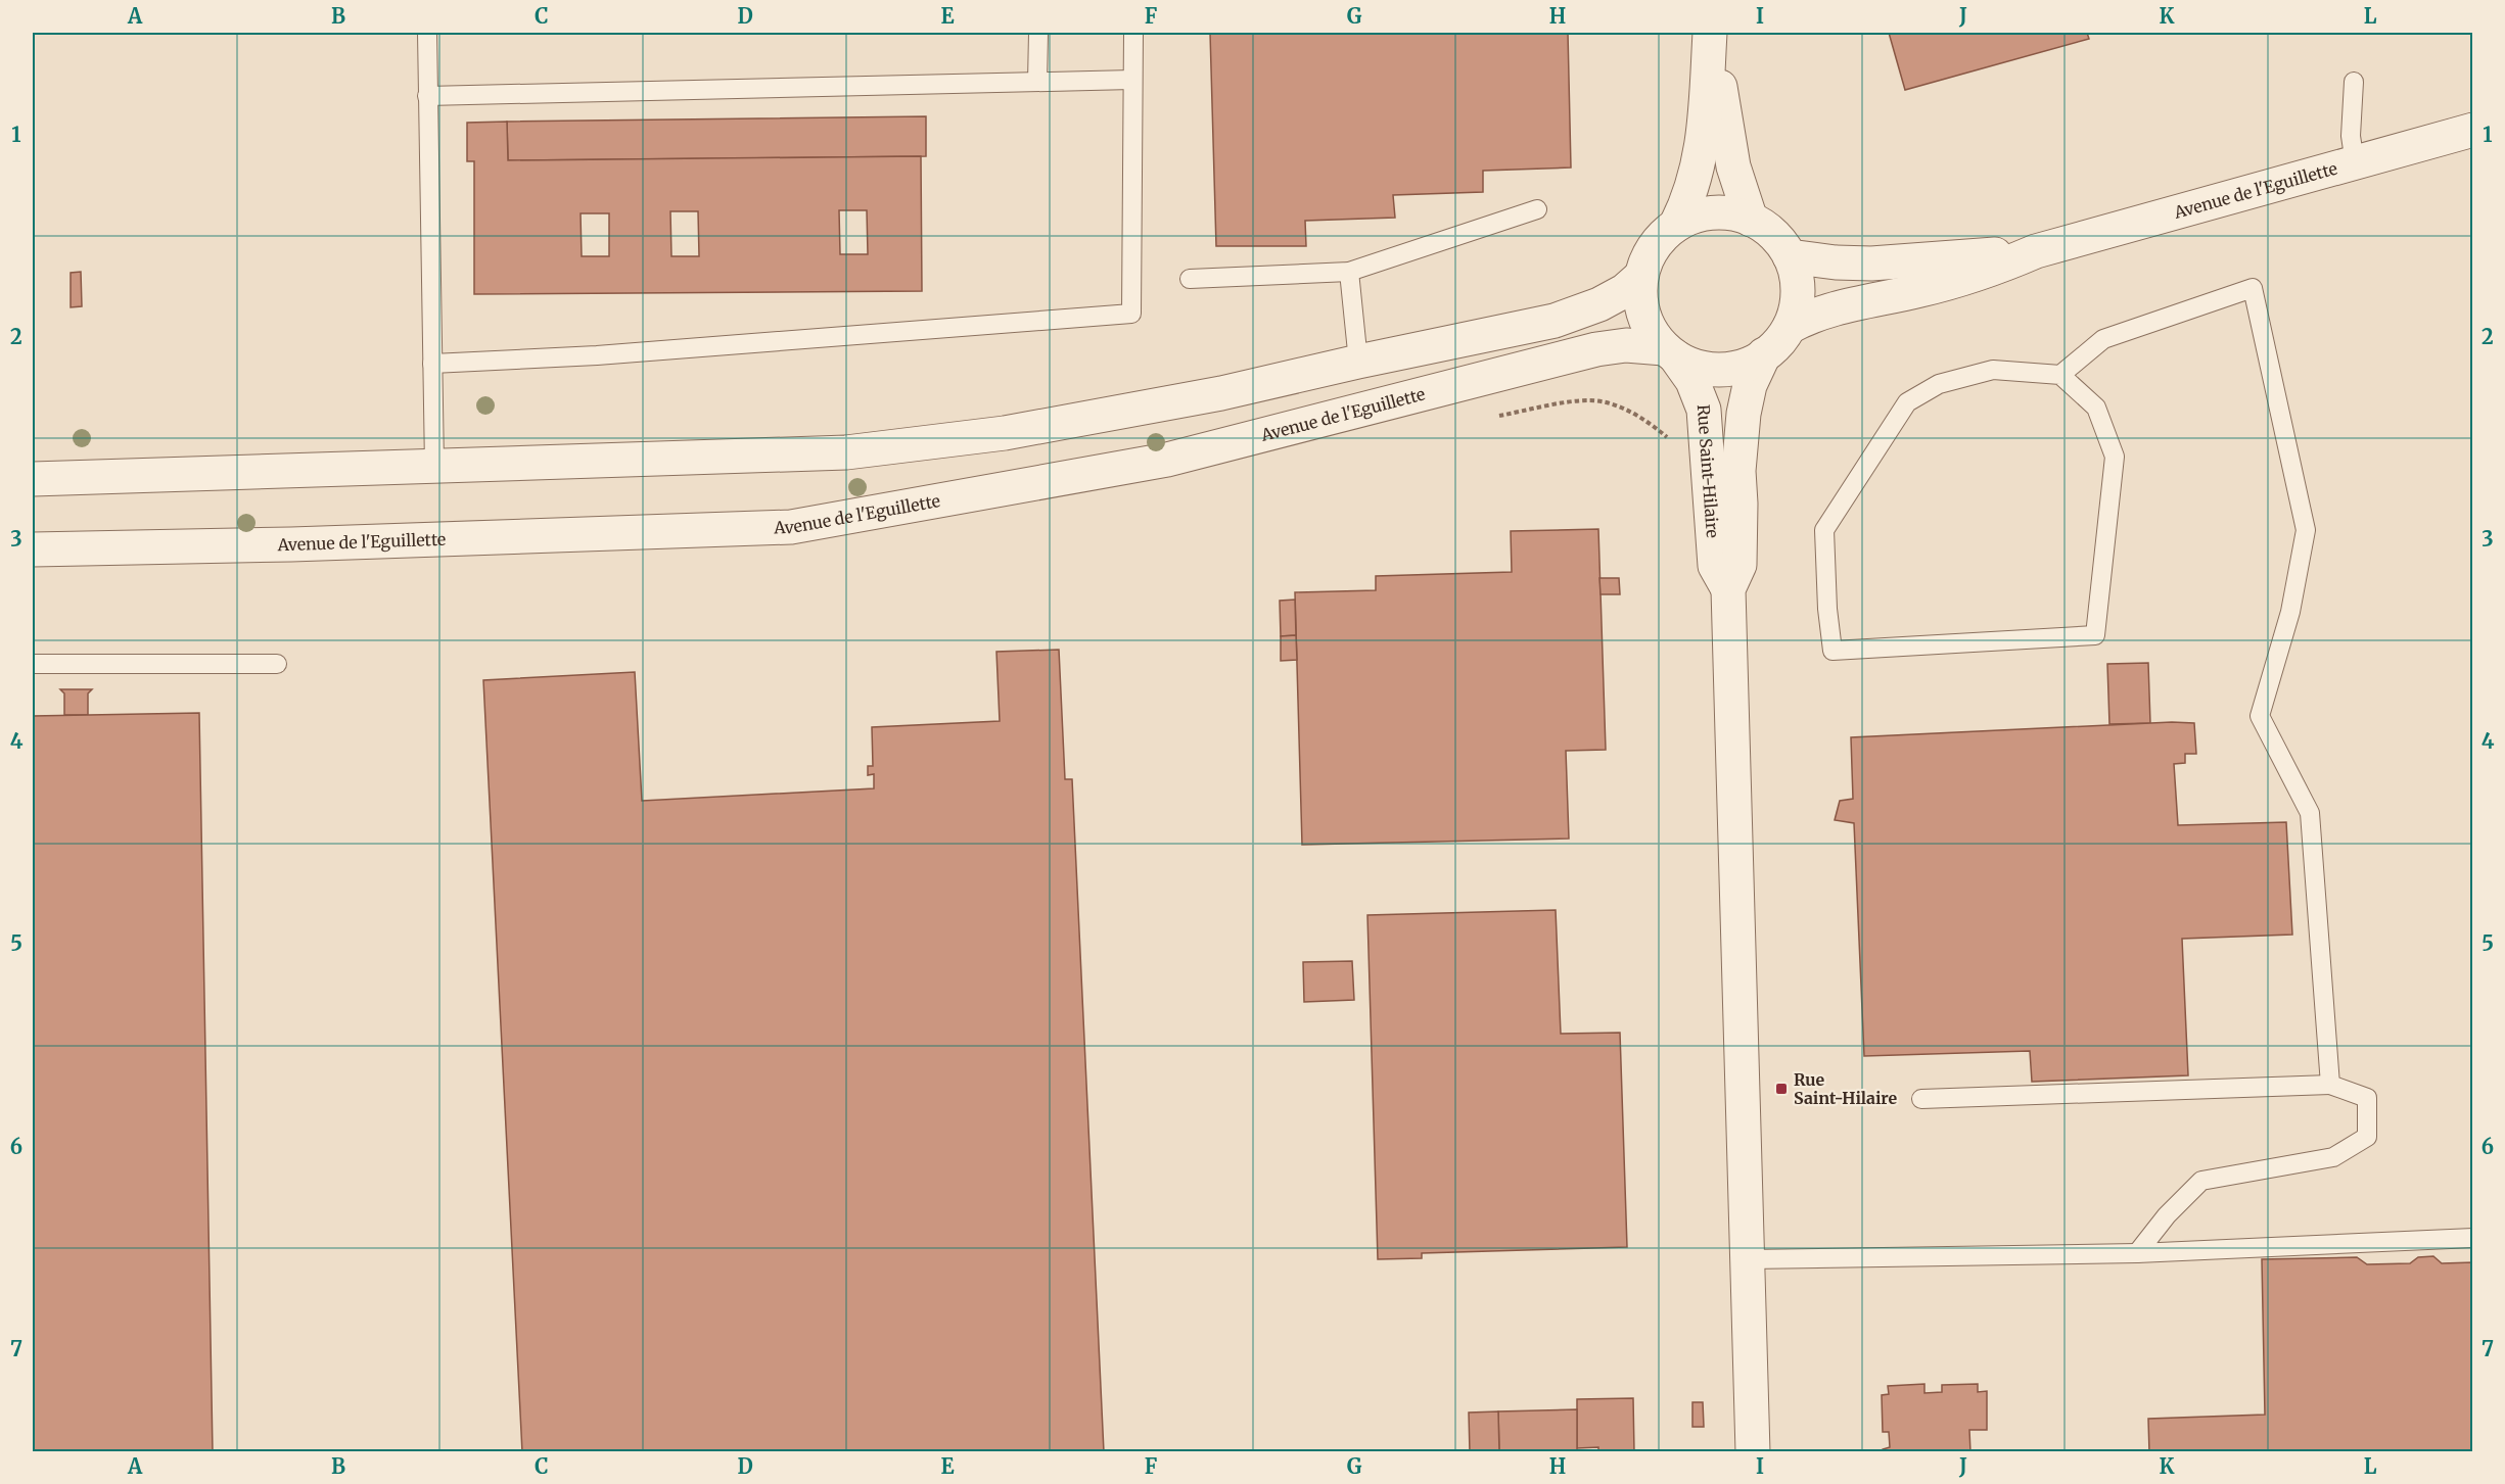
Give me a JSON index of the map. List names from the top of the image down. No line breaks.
{"streets":{"street":["Avenue de l'Eguillette","Rue Saint-Hilaire"]},"crossings":[["Avenue de l'Eguillette","Rue Saint-Hilaire"]],"places":{"transit":["Rue Saint-Hilaire"]},"grid":{"columns":["A","B","C","D","E","F","G","H","I","J","K","L"],"rows":["1","2","3","4","5","6","7"]}}
